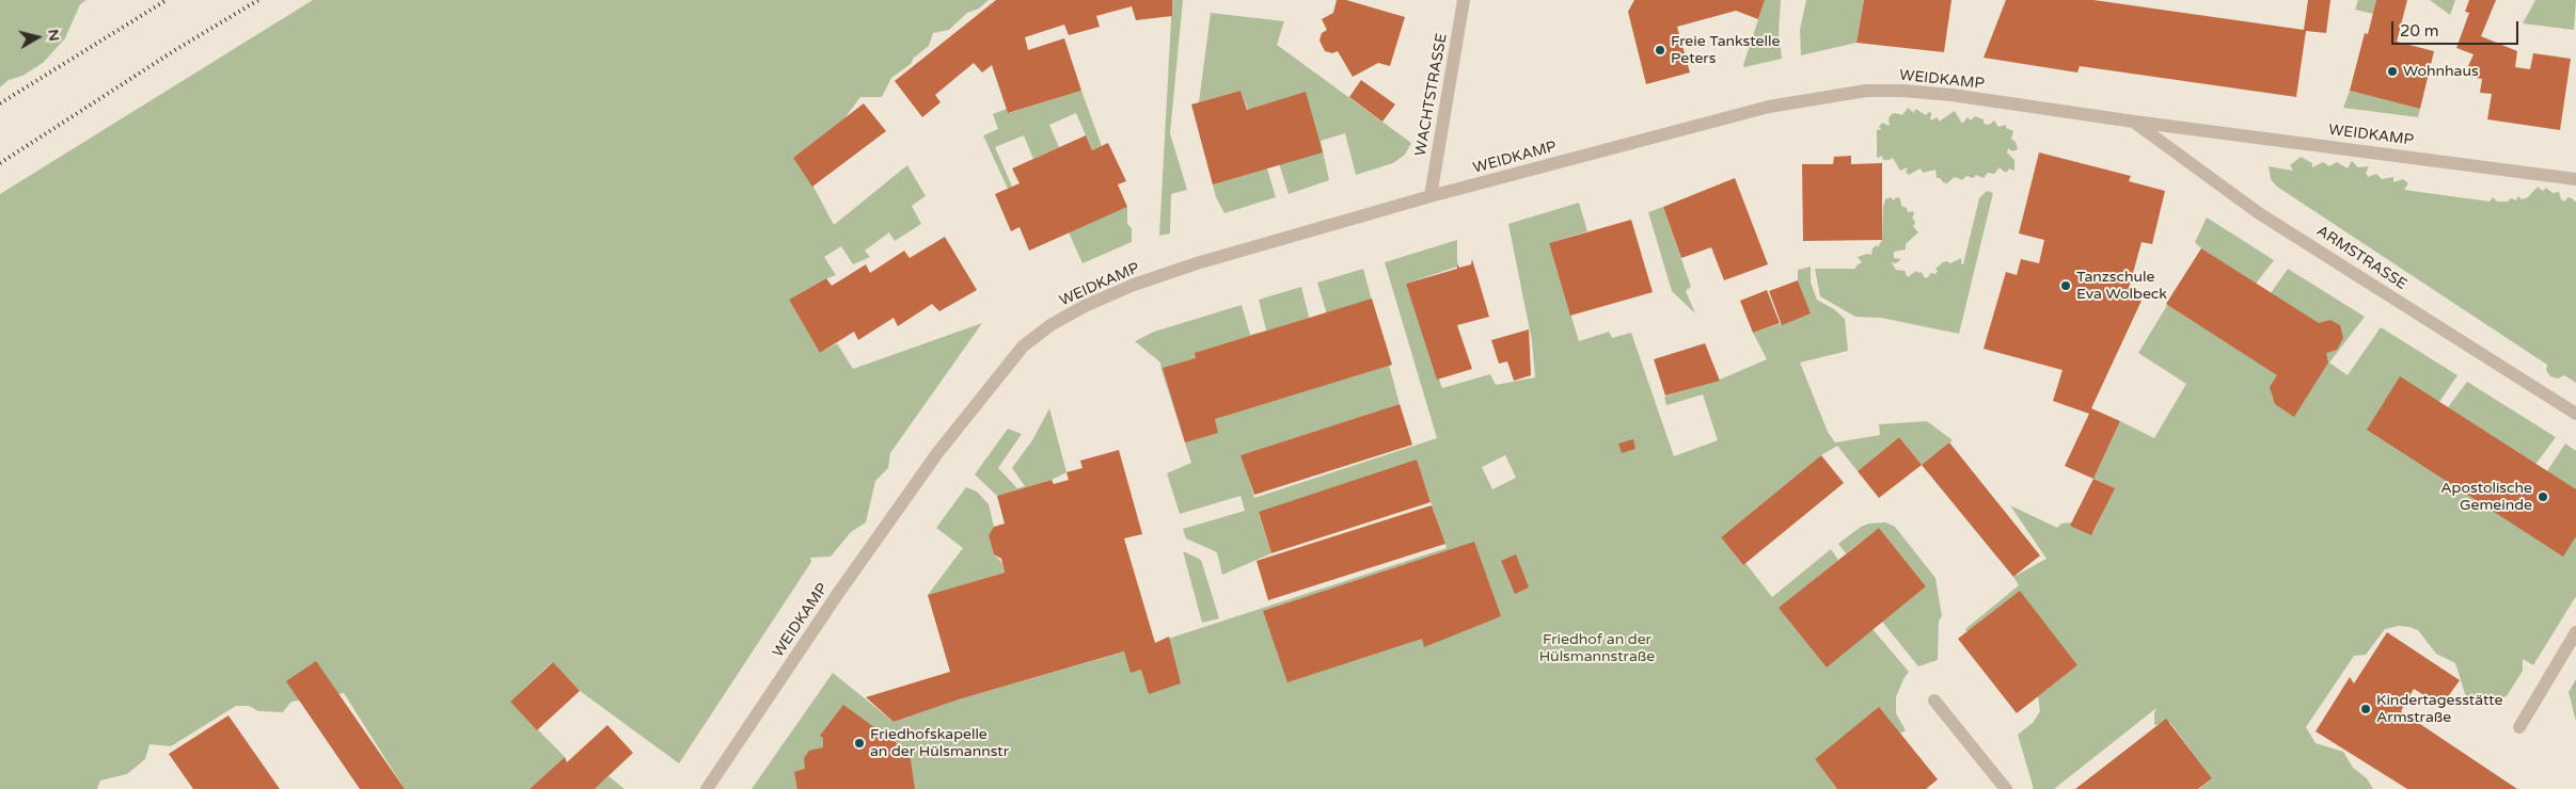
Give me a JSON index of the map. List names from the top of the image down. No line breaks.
{"streets":{"street":["WEIDKAMP","WACHTSTRASSE","ARMSTRASSE"]},"crossings":[["WEIDKAMP","WACHTSTRASSE"],["WEIDKAMP","ARMSTRASSE"]],"parks":["Friedhof an der Hülsmannstraße"],"places":["Freie Tankstelle Peters","Wohnhaus","Tanzschule Eva Wolbeck","Apostolische Gemeinde","Kindertagesstätte Armstraße","Friedhofskapelle an der Hülsmannstr"],"scale_bar":"20 m","north":"right"}
